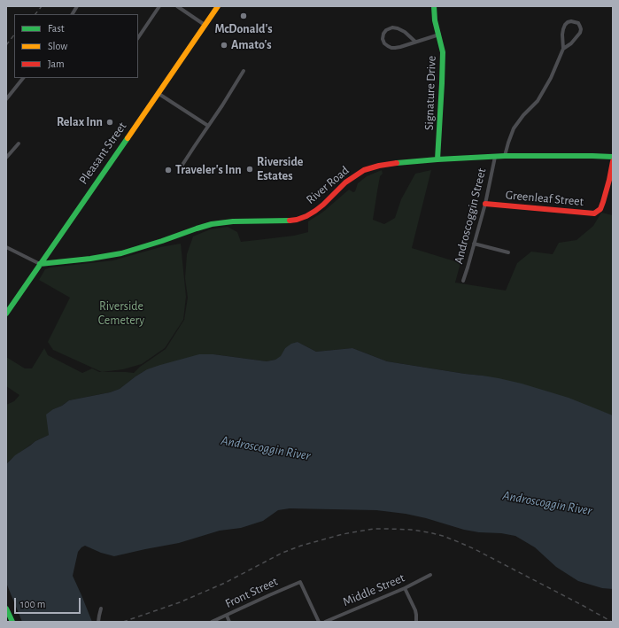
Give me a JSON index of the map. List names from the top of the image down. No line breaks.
{"streets":{"main road":["Signature Drive","Pleasant Street","River Road","Greenleaf Street"],"street":["Androscoggin Street","Middle Street","Front Street"]},"crossings":[["Signature Drive","River Road"],["Pleasant Street","River Road"],["River Road","Androscoggin Street"],["Greenleaf Street","Androscoggin Street"]],"water":["Androscoggin River"],"parks":["Riverside Cemetery"],"places":["McDonald's","Amato's","Relax Inn","Riverside Estates","Traveler's Inn"],"legend":["Fast","Slow","Jam"],"scale_bar":"100 m"}
